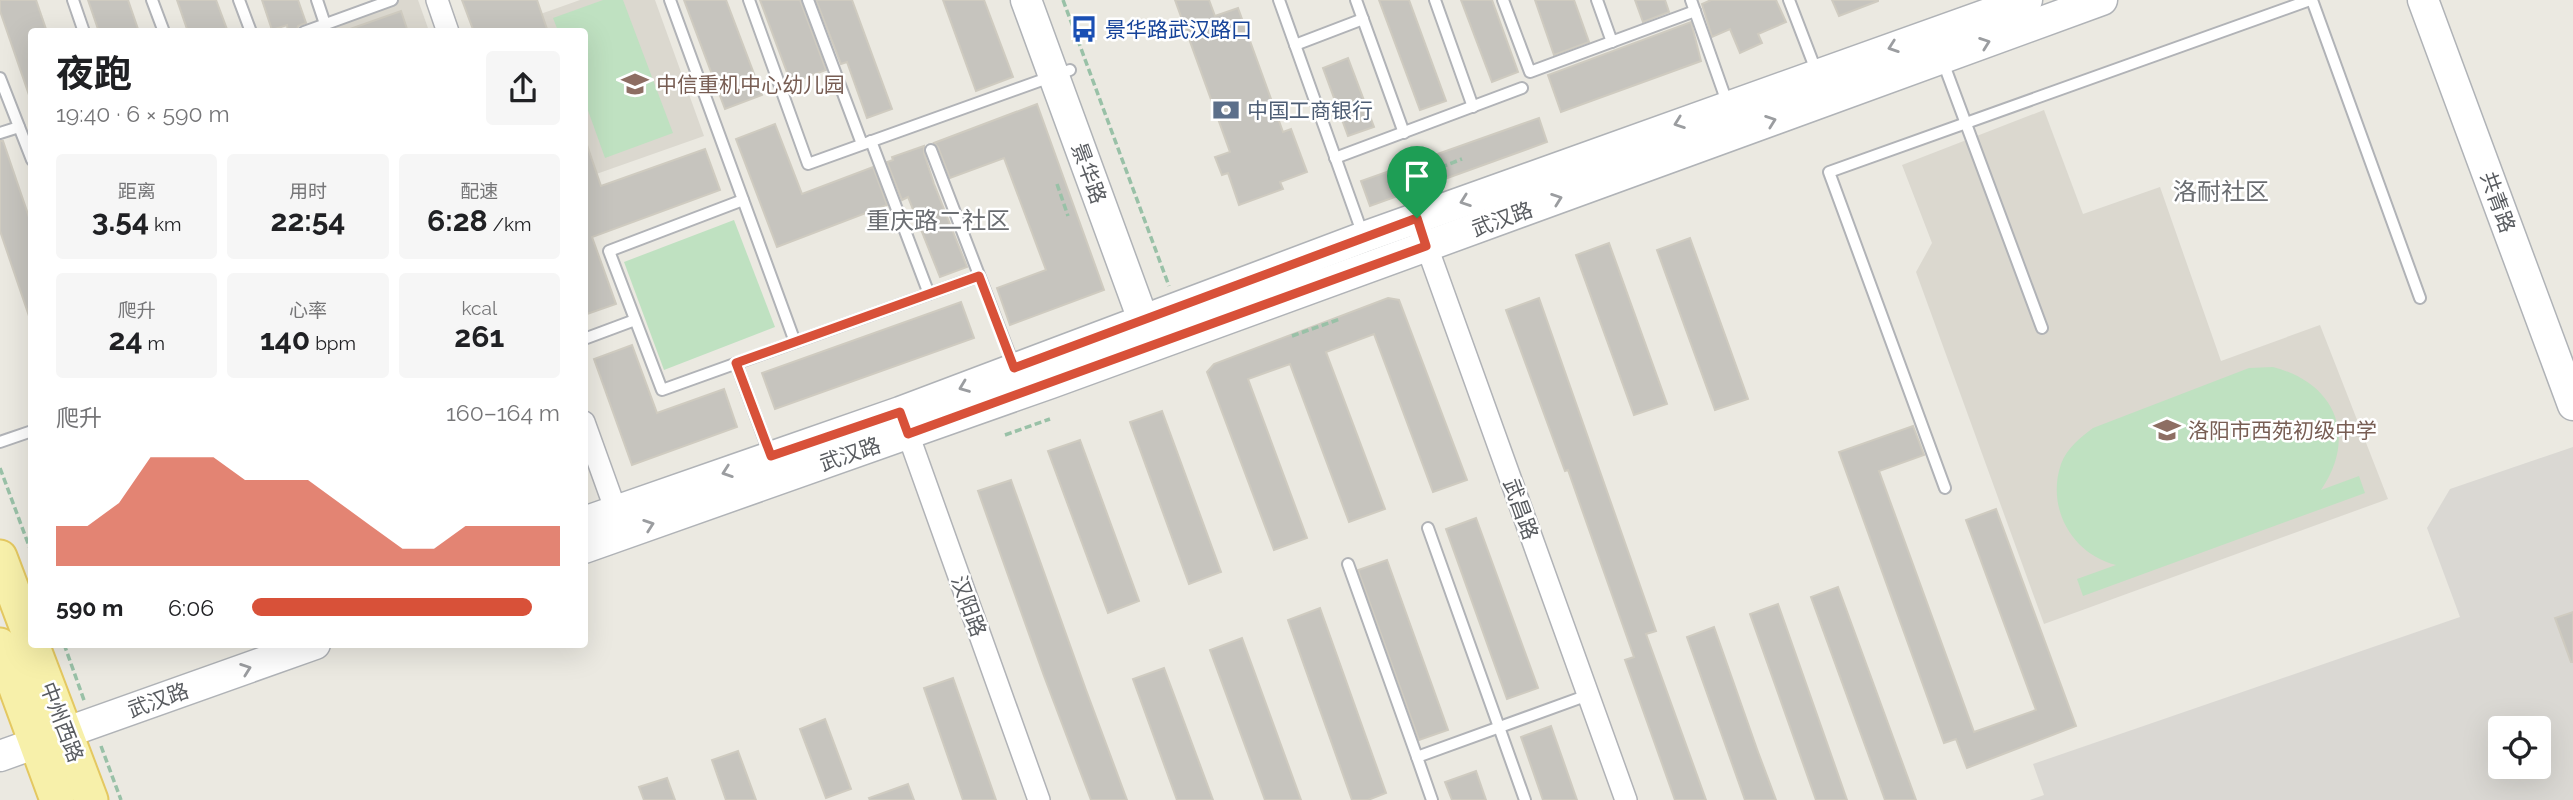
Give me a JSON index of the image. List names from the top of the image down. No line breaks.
{"streets":{"main road":["景华路","共青路","武汉路","中州西路"],"street":["武昌路","汉阳路"]},"crossings":[["景华路","武汉路"],["武汉路","武昌路"],["武汉路","汉阳路"],["武汉路","中州西路"]],"districts":["洛耐社区","重庆路二社区"],"places":{"bus stop":["景华路武汉路口"],"school or university":["中信重机中心幼儿园","洛阳市西苑初级中学"],"bank":["中国工商银行"]},"page":{"heading":["夜跑","19:40 · 6 × 590 m"],"stats":[["距离","3.54 km"],["用时","22:54"],["配速","6:28 /km"],["爬升","24 m"],["心率","140 bpm"],["kcal","261"]],"chart":["爬升","160–164 m"],"list":[{"name":"590 m","note":"6:06"}]}}
